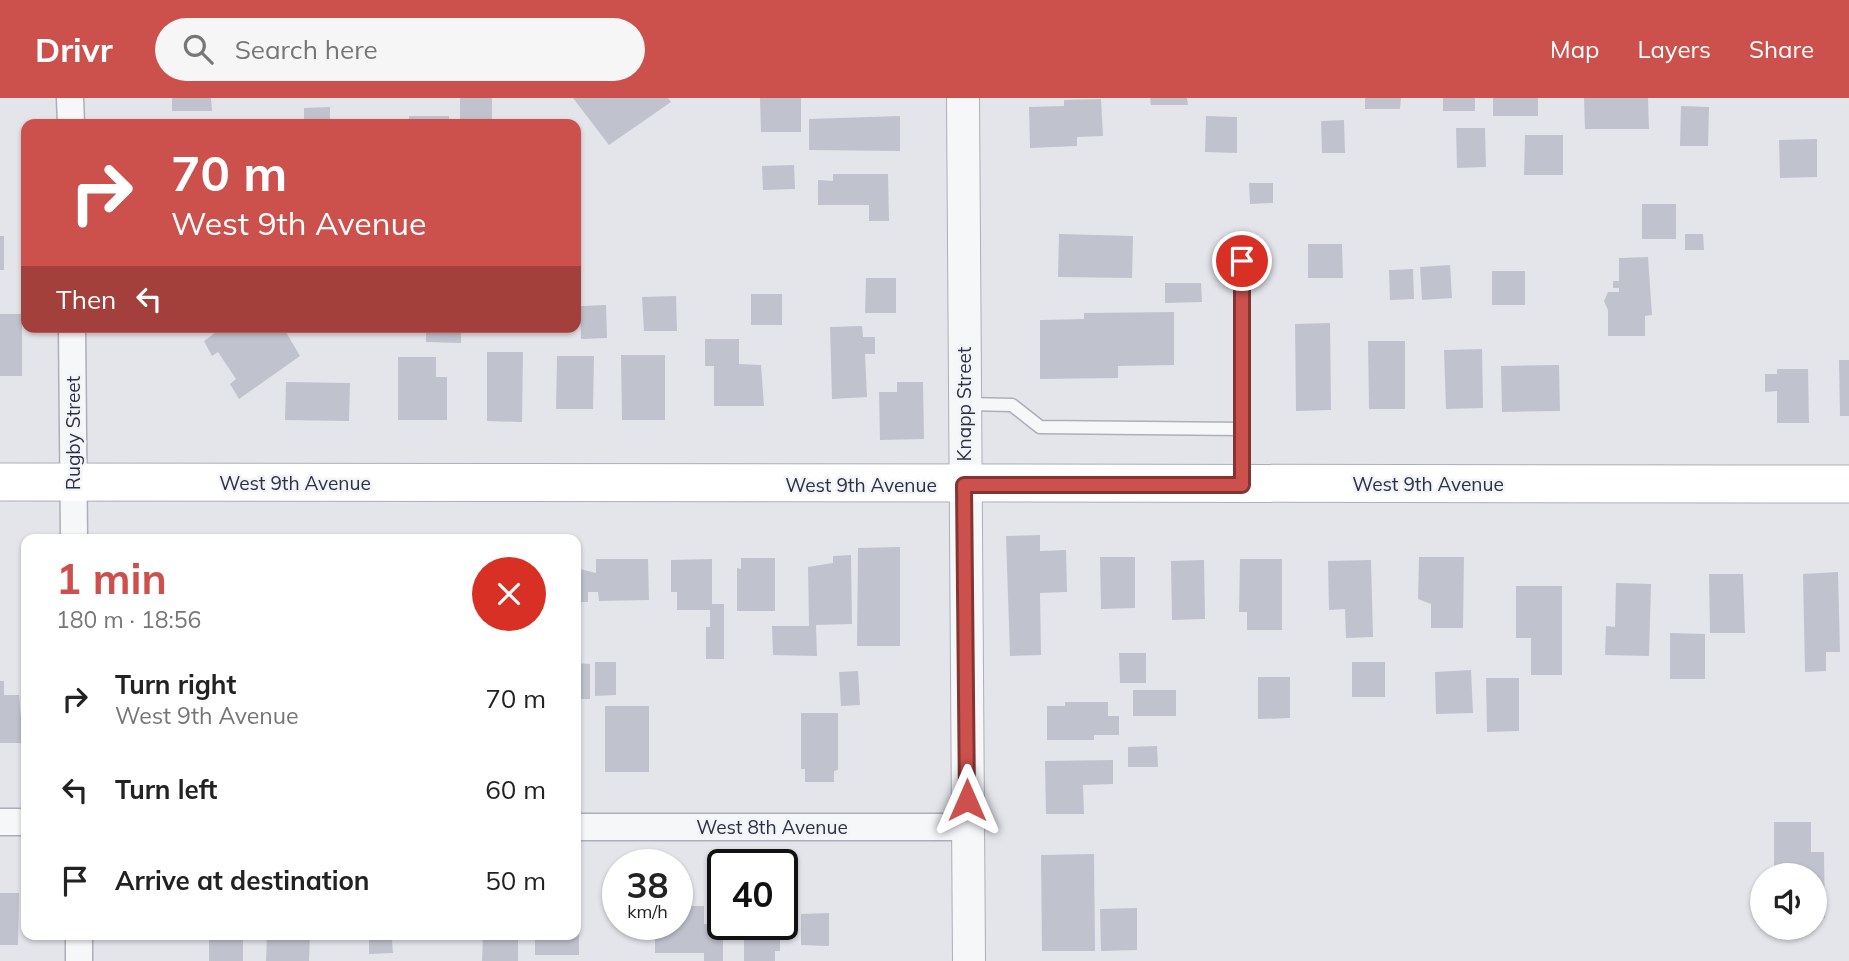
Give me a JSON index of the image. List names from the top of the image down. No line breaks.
{"streets":{"main road":["West 9th Avenue"],"street":["Knapp Street","Rugby Street","West 8th Avenue"]},"crossings":[["Knapp Street","West 9th Avenue"],["Knapp Street","West 8th Avenue"],["Rugby Street","West 9th Avenue"]],"page":{"header":"Drivr","search":"Search here","nav":["Map","Layers","Share"],"turn":["70 m","West 9th Avenue"],"then":"Then","heading":["1 min","180 m · 18:56"],"list":[{"name":"Turn right","note":"West 9th Avenue","value":"70 m"},{"name":"Turn left","value":"60 m"},{"name":"Arrive at destination","value":"50 m"}],"speed":"38 km/h","limit":"40"}}
